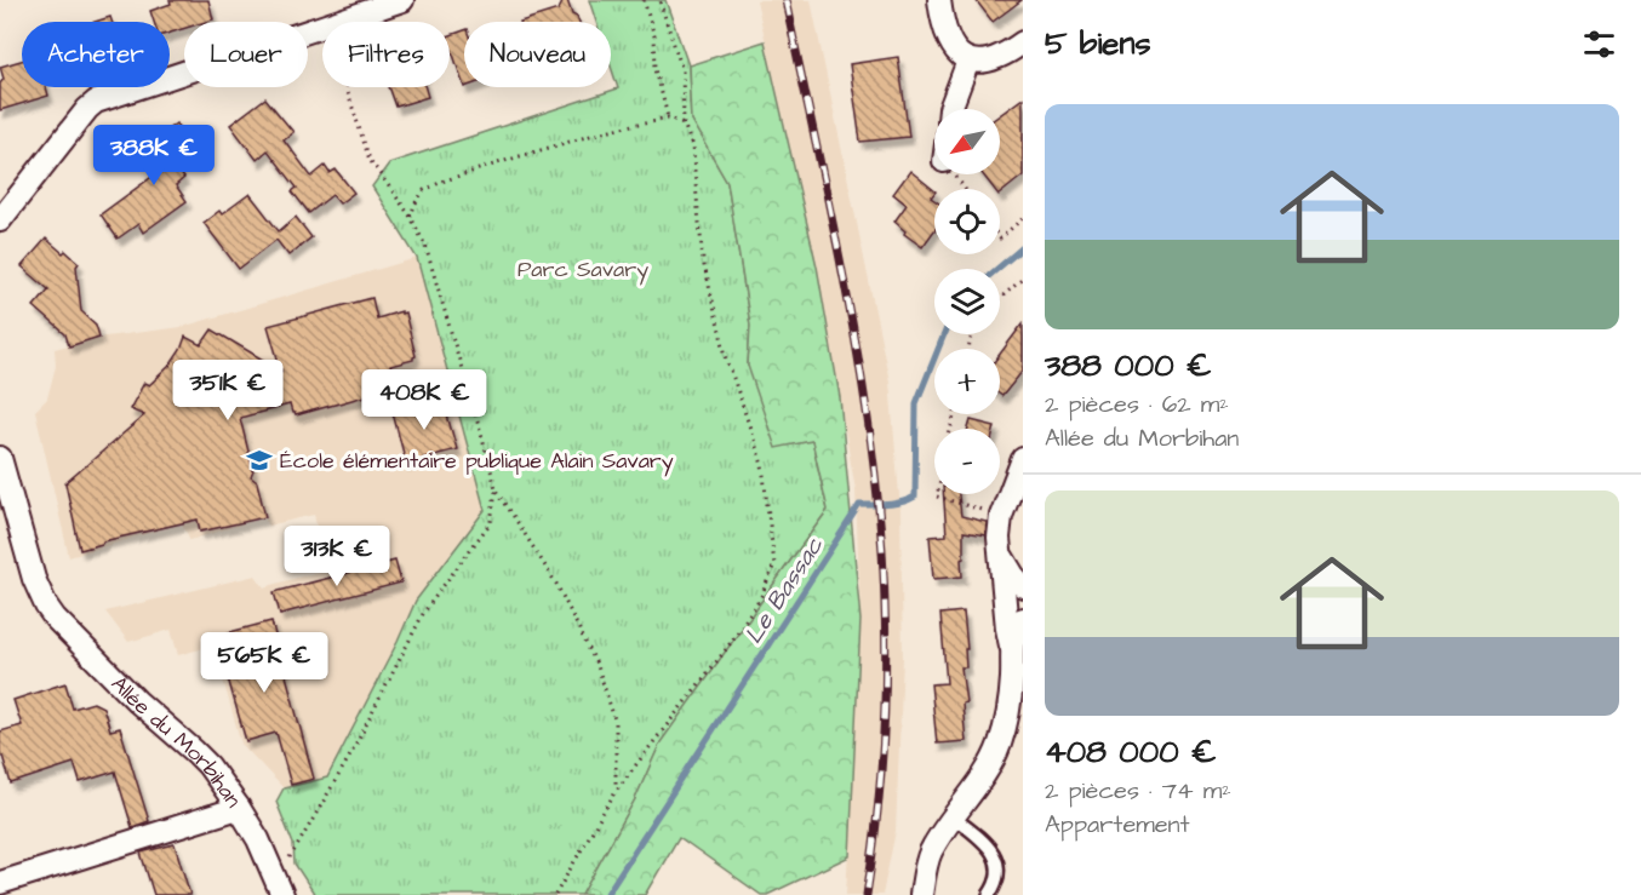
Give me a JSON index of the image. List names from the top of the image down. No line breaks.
{"streets":{"street":["Allée du Morbihan"]},"water":["Le Bassac"],"parks":["Parc Savary"],"places":{"school or university":["École élémentaire publique Alain Savary"]},"north":"bottom left","page":{"heading":"5 biens","chip":["Acheter","Louer","Filtres","Nouveau"],"list":[{"name":"388 000 €","note":"2 pièces · 62 m² · Allée du Morbihan"},{"name":"408 000 €","note":"2 pièces · 74 m² · Appartement"}],"map_buttons":["+","−"],"price":["388K €","351K €","408K €","313K €","565K €"]}}
